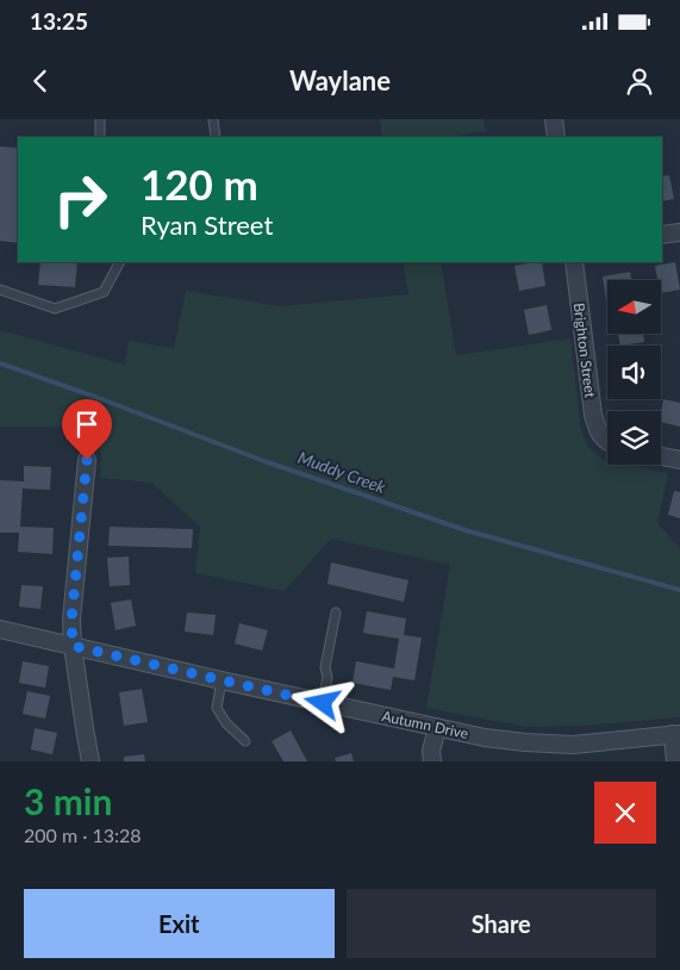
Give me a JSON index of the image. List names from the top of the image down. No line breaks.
{"streets":{"street":["Brighton Street","Autumn Drive"]},"water":["Muddy Creek"],"north":"left","page":{"status":"13:25","header":"Waylane","turn":["120 m","Ryan Street"],"heading":["3 min","200 m · 13:28"],"buttons":["Exit","Share"]}}
